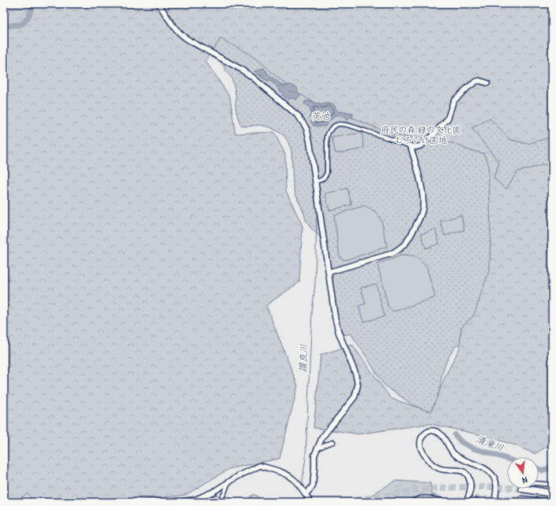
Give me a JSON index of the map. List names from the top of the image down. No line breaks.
{"water":["茨池","讃良川","清滝川"],"parks":["府民の森 緑の文化園 むろいけ園地"],"north":"bottom"}
